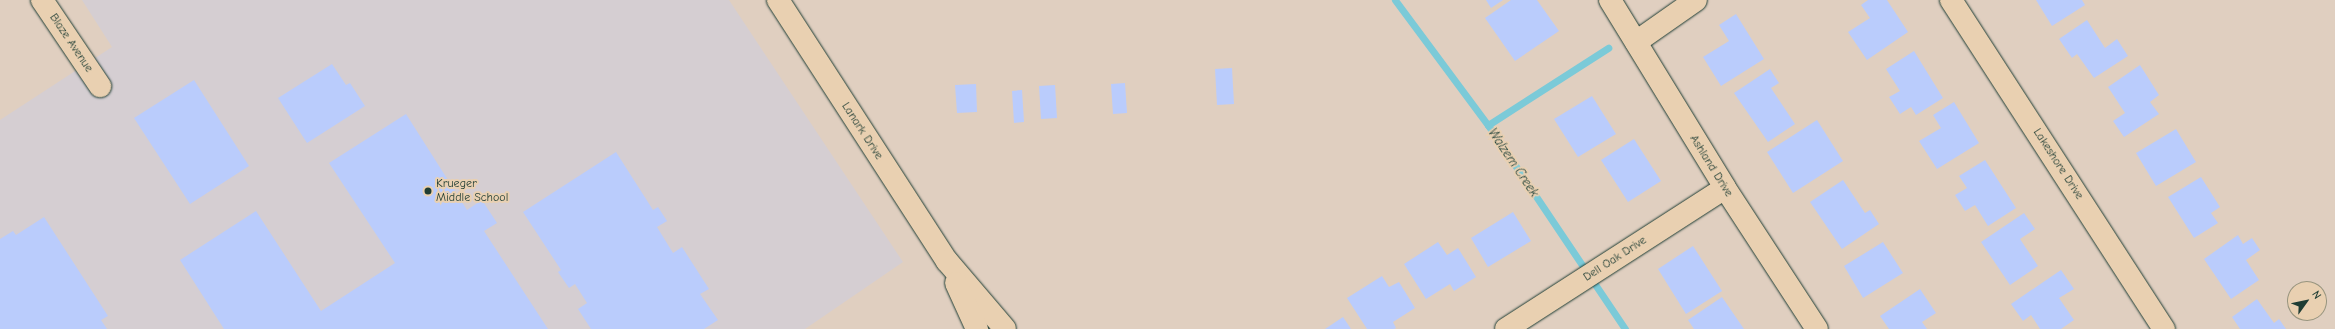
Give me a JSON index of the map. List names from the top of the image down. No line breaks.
{"streets":{"street":["Blaze Avenue","Lanark Drive","Lakeshore Drive","Ashland Drive","Dell Oak Drive"]},"crossings":[["Ashland Drive","Dell Oak Drive"]],"water":["Walzem Creek"],"places":["Krueger Middle School"],"north":"top right"}
